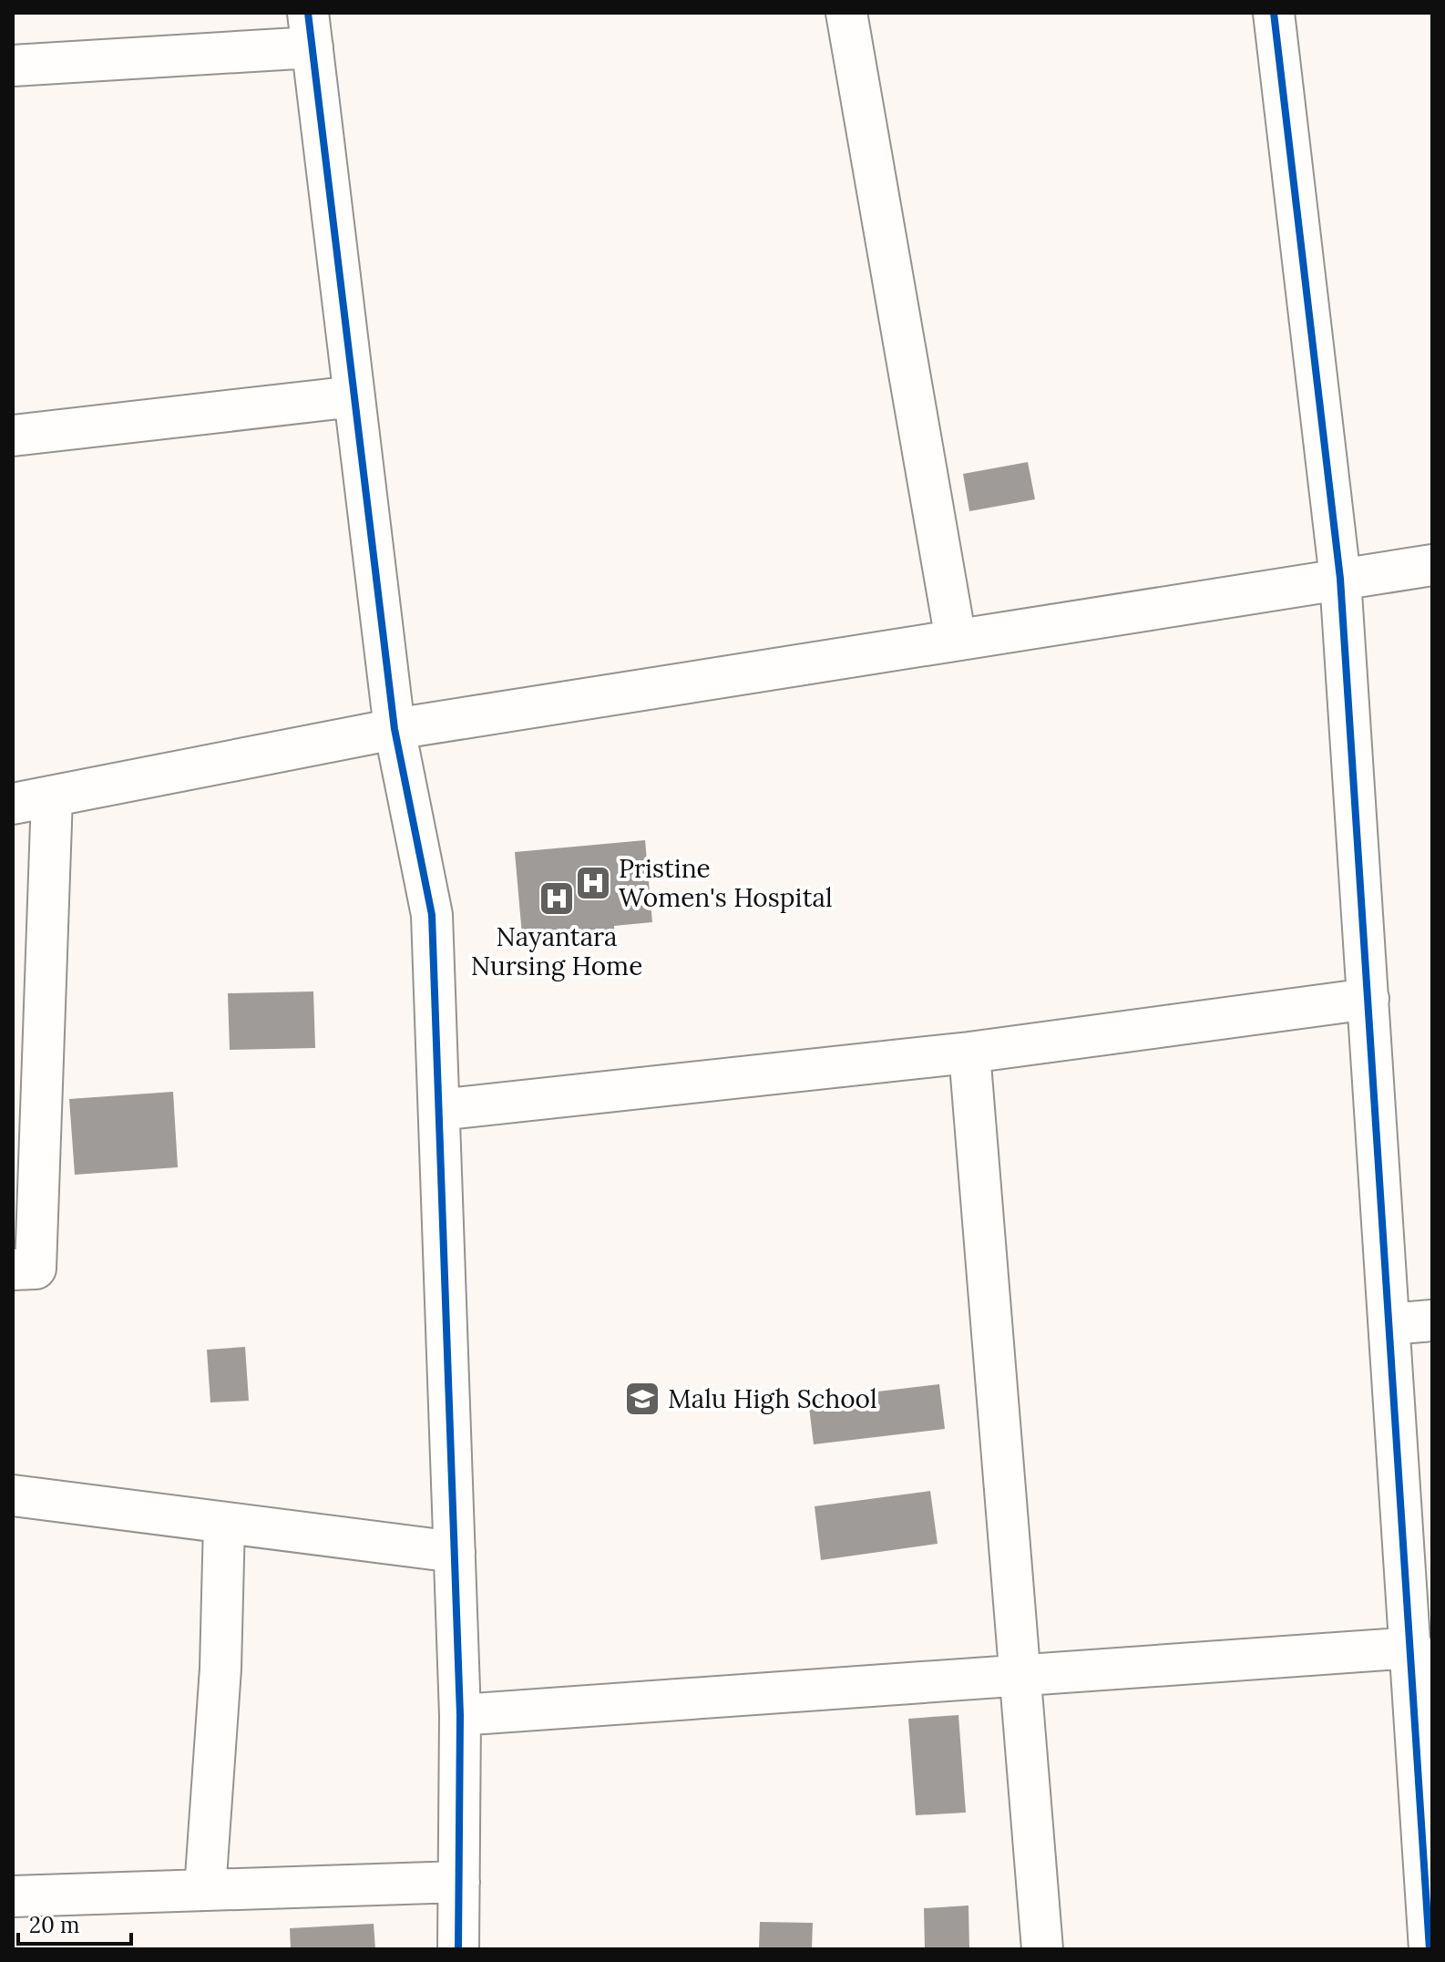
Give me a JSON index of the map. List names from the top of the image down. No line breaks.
{"places":{"hospital":["Pristine Women's Hospital","Nayantara Nursing Home"],"school or university":["Malu High School"]},"scale_bar":"20 m"}
